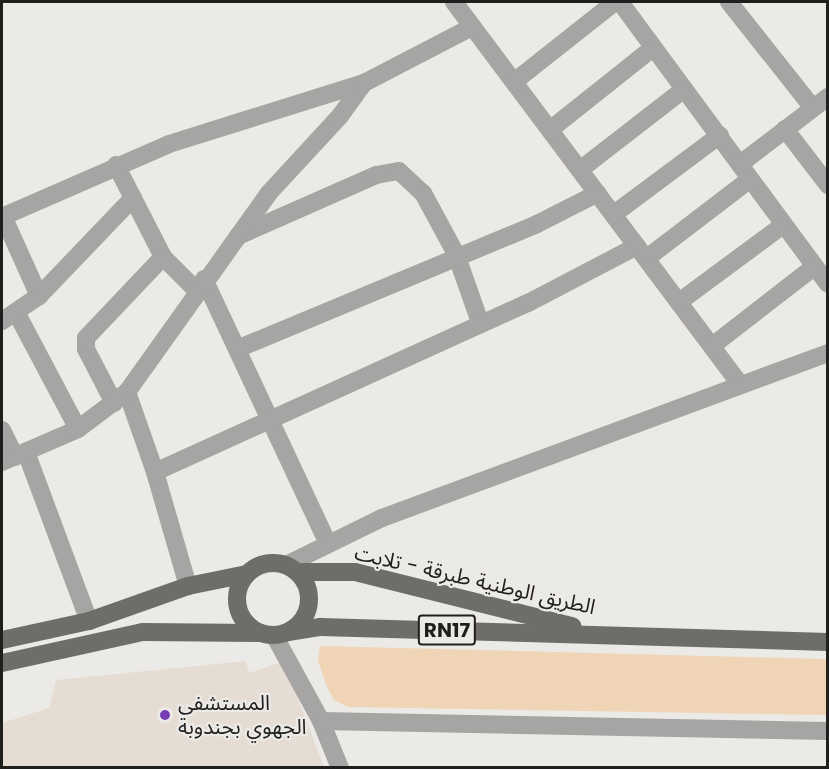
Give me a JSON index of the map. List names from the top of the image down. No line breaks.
{"streets":{"main road":["الطريق الوطنية طبرقة - تلابت","RN17"]},"crossings":[["الطريق الوطنية طبرقة - تلابت","RN17"]],"places":["المستشفى الجهوي بجندوبة"]}
